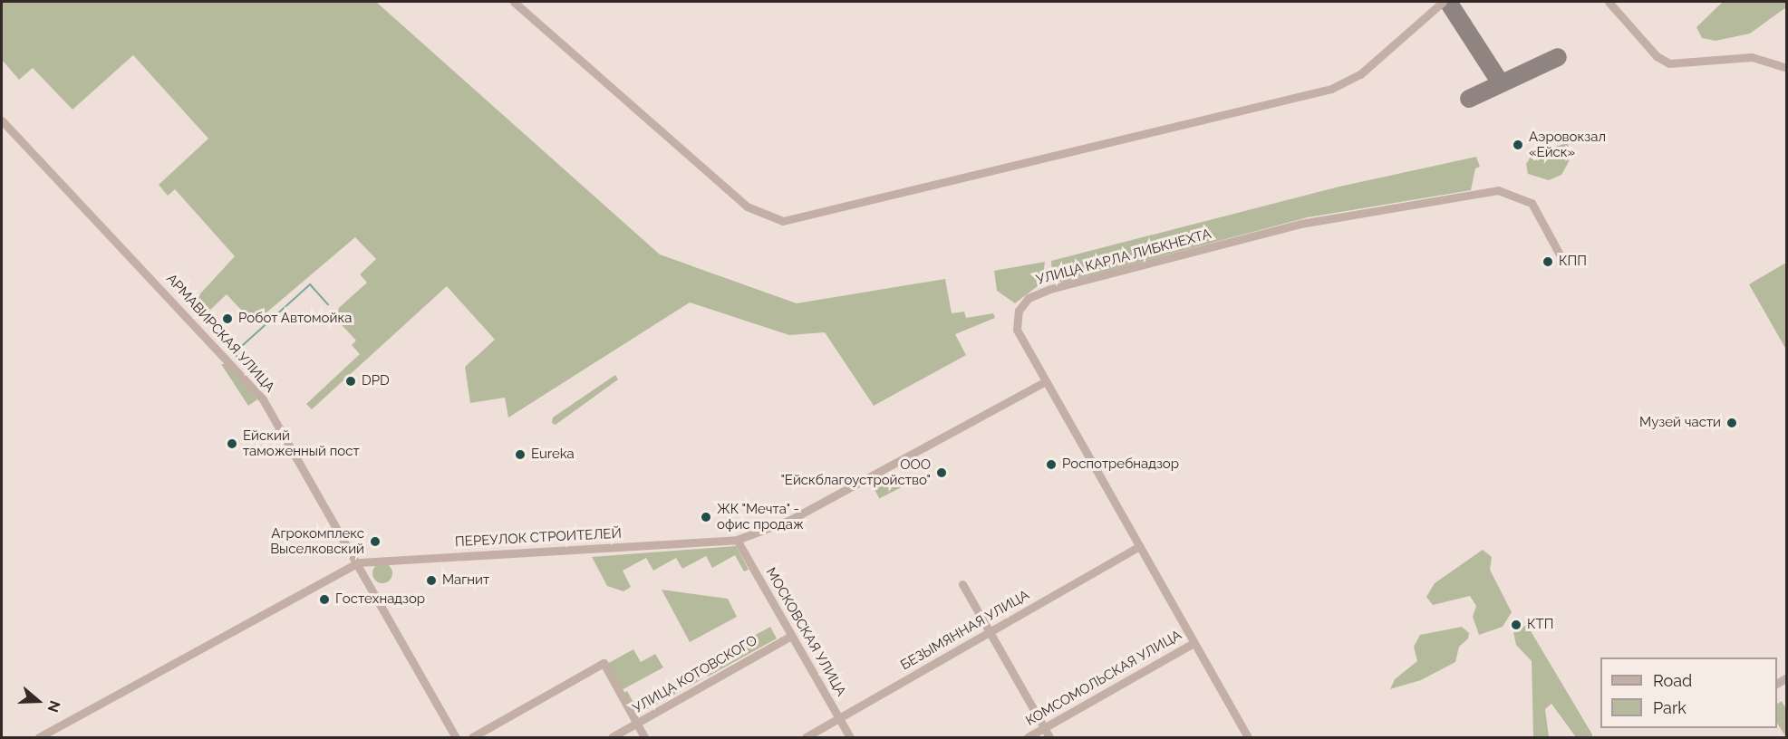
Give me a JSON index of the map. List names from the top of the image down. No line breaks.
{"streets":{"street":["УЛИЦА КАРЛА ЛИБКНЕХТА","АРМАВИРСКАЯ УЛИЦА","ПЕРЕУЛОК СТРОИТЕЛЕЙ","БЕЗЫМЯННАЯ УЛИЦА","МОСКОВСКАЯ УЛИЦА","УЛИЦА КОТОВСКОГО","КОМСОМОЛЬСКАЯ УЛИЦА"]},"crossings":[["УЛИЦА КАРЛА ЛИБКНЕХТА","ПЕРЕУЛОК СТРОИТЕЛЕЙ"],["УЛИЦА КАРЛА ЛИБКНЕХТА","БЕЗЫМЯННАЯ УЛИЦА"],["УЛИЦА КАРЛА ЛИБКНЕХТА","КОМСОМОЛЬСКАЯ УЛИЦА"],["АРМАВИРСКАЯ УЛИЦА","ПЕРЕУЛОК СТРОИТЕЛЕЙ"],["ПЕРЕУЛОК СТРОИТЕЛЕЙ","МОСКОВСКАЯ УЛИЦА"],["БЕЗЫМЯННАЯ УЛИЦА","МОСКОВСКАЯ УЛИЦА"],["МОСКОВСКАЯ УЛИЦА","УЛИЦА КОТОВСКОГО"]],"places":["Аэровокзал «Ейск»","КПП","Робот Автомойка","DPD","Музей части","Ейский таможенный пост","Eureka","Роспотребнадзор","ООО \"Ейскблагоустройство\"","ЖК \"Мечта\" - офис продаж","Агрокомплекс Выселковский","Магнит","Гостехнадзор","КТП"],"legend":["Road","Park"],"north":"right"}
